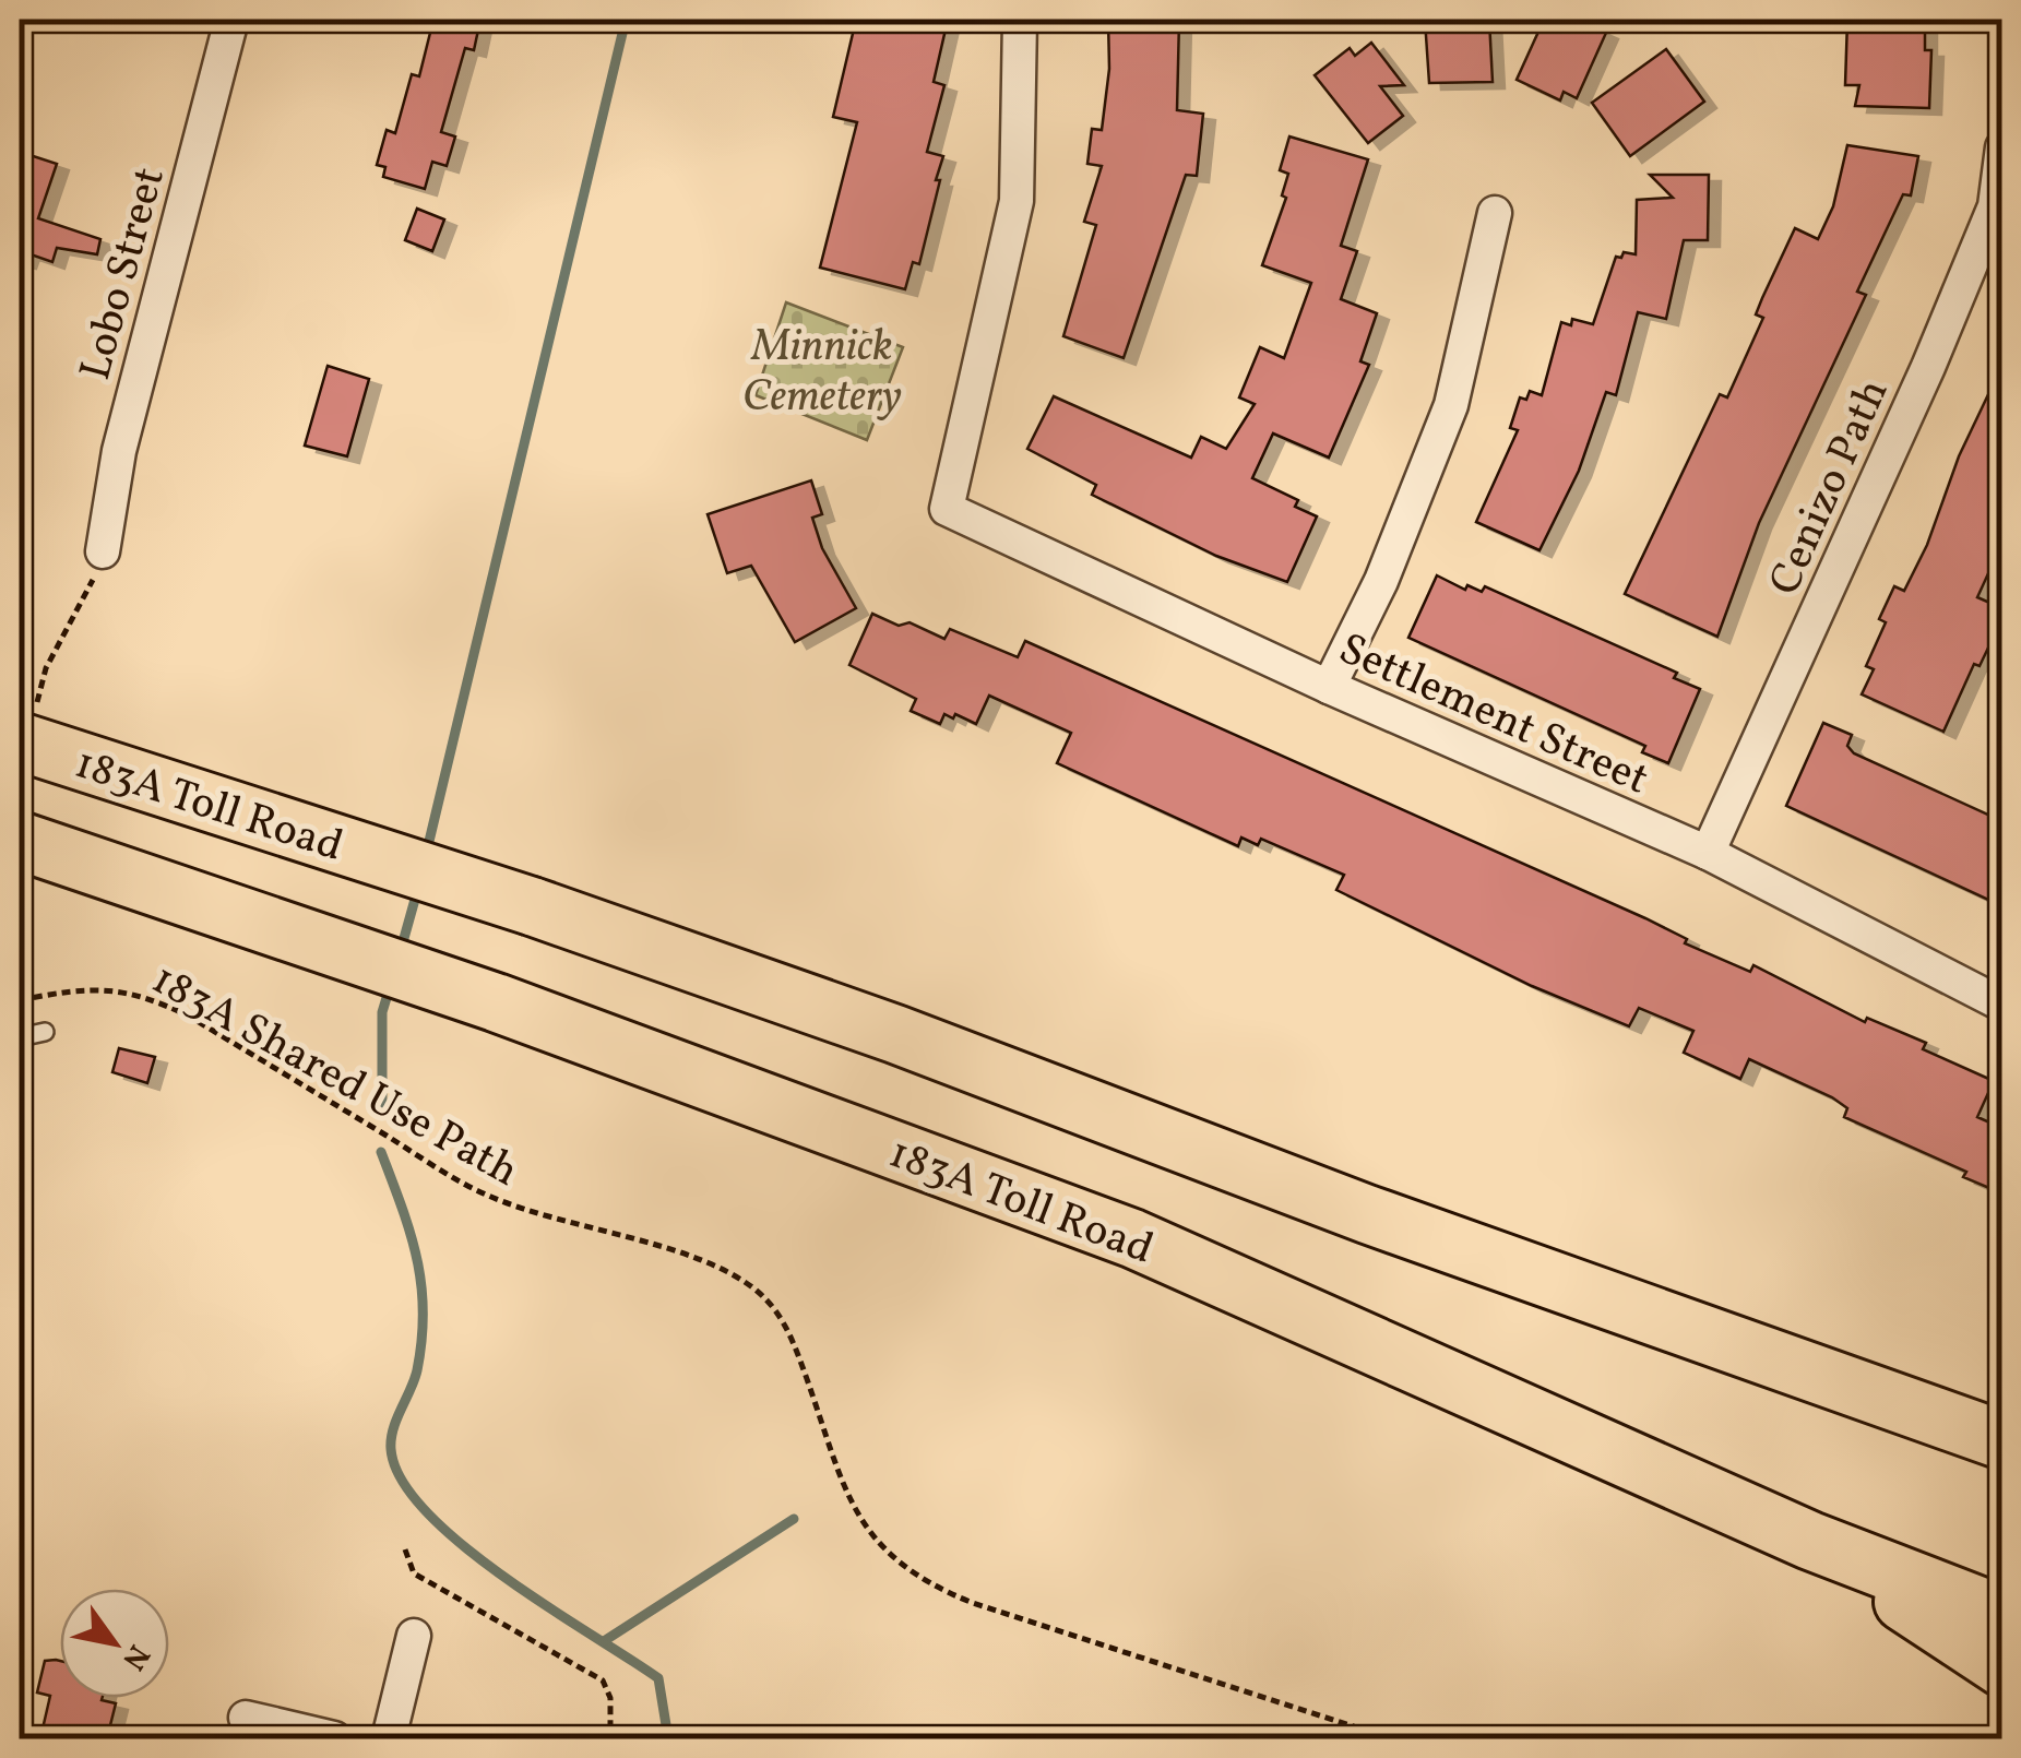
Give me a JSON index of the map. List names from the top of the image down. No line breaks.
{"streets":{"highway":["183A Toll Road"],"street":["Lobo Street","Cenizo Path","Settlement Street"],"path":["183A Shared Use Path"]},"crossings":[["Cenizo Path","Settlement Street"]],"parks":["Minnick Cemetery"],"north":"bottom right"}
